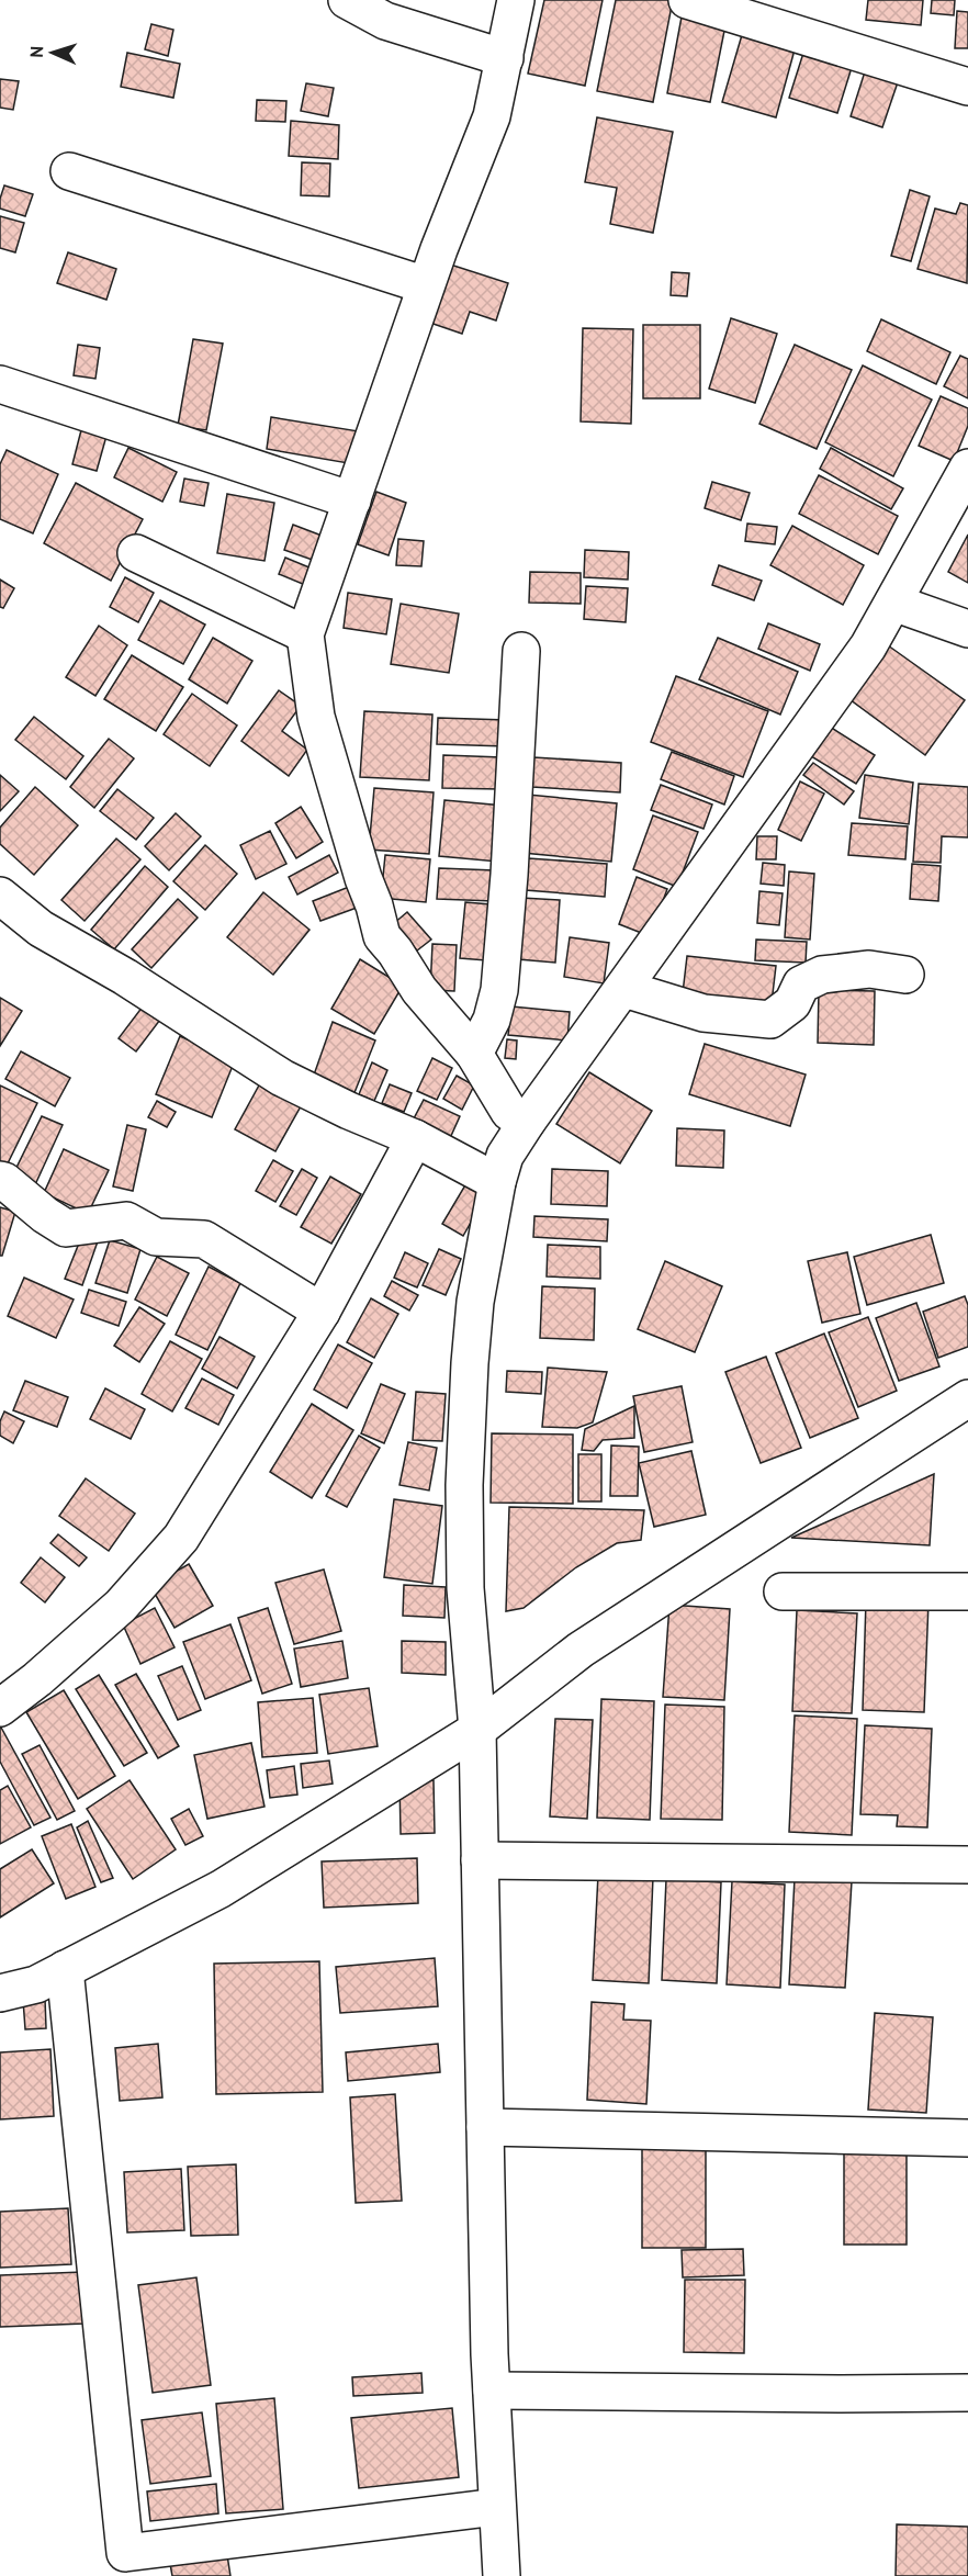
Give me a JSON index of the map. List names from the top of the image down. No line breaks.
{"north":"left"}
